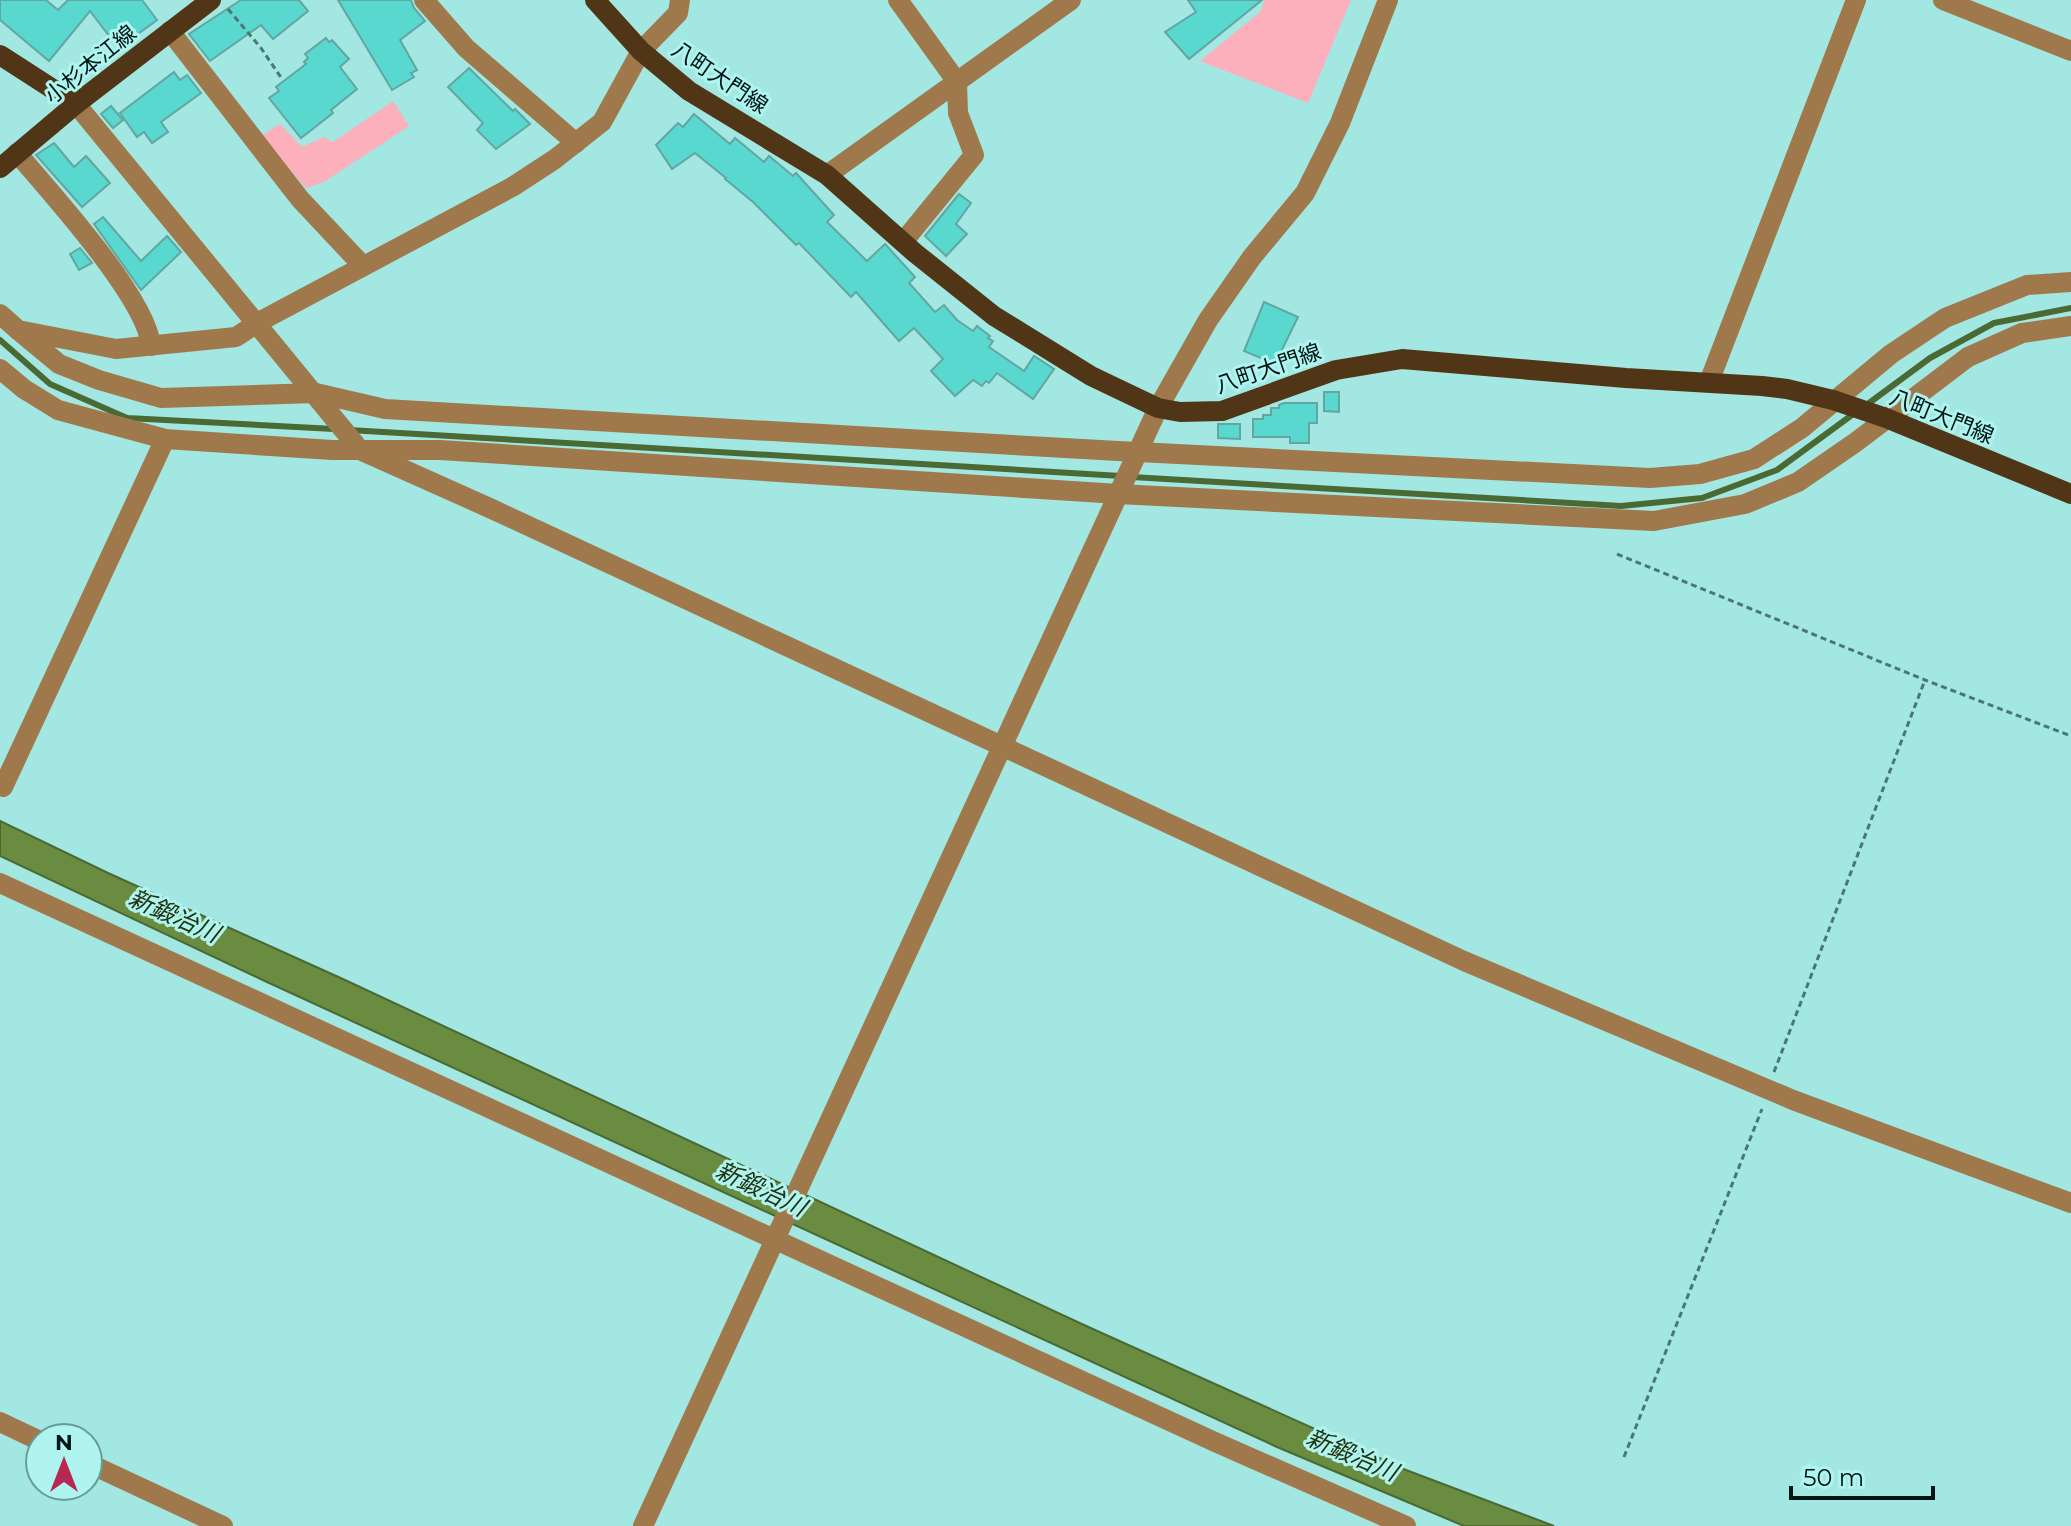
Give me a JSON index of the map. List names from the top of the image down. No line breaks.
{"streets":{"main road":["小杉本江線","八町大門線"]},"water":["新鍛冶川"],"scale_bar":"50 m","north":"top"}
